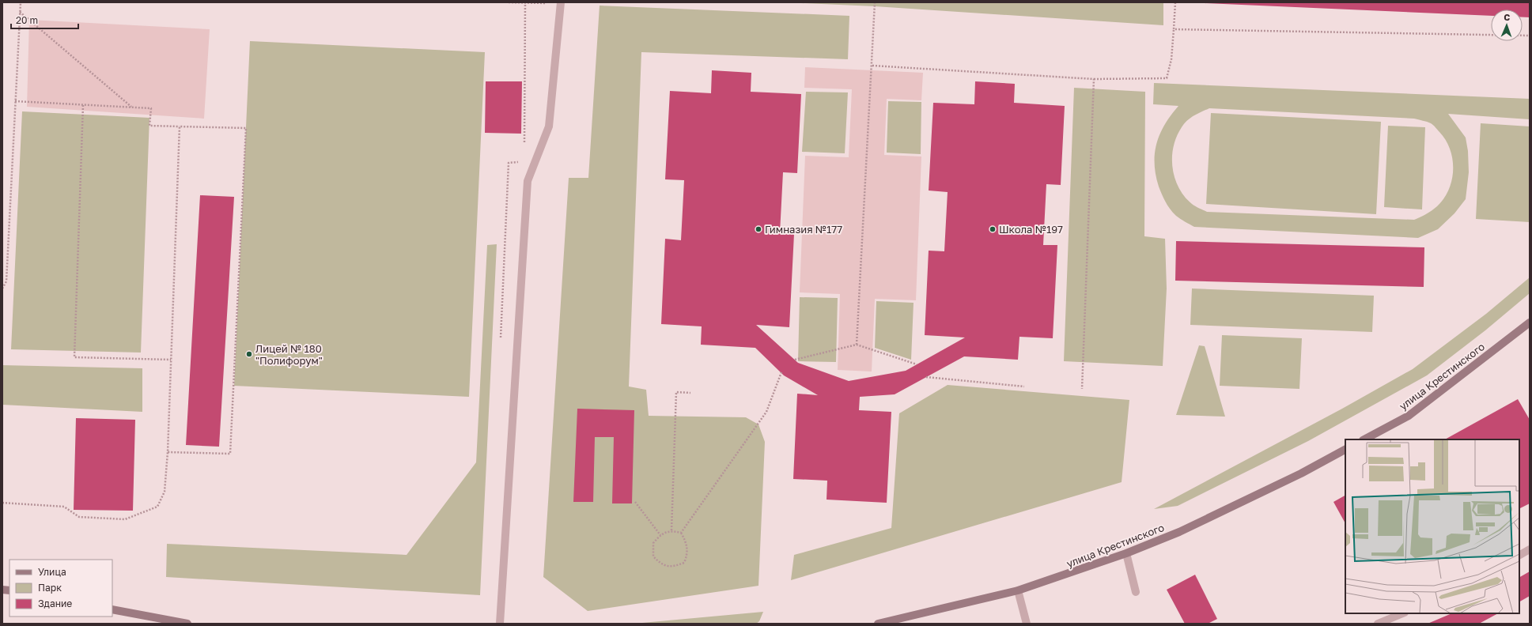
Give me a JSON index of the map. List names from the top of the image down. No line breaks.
{"streets":{"street":["улица Крестинского"]},"places":["Гимназия №177","Школа №197","Лицей № 180 \"Полифорум\""],"legend":["Улица","Парк","Здание"],"scale_bar":"20 m","north":"top"}
